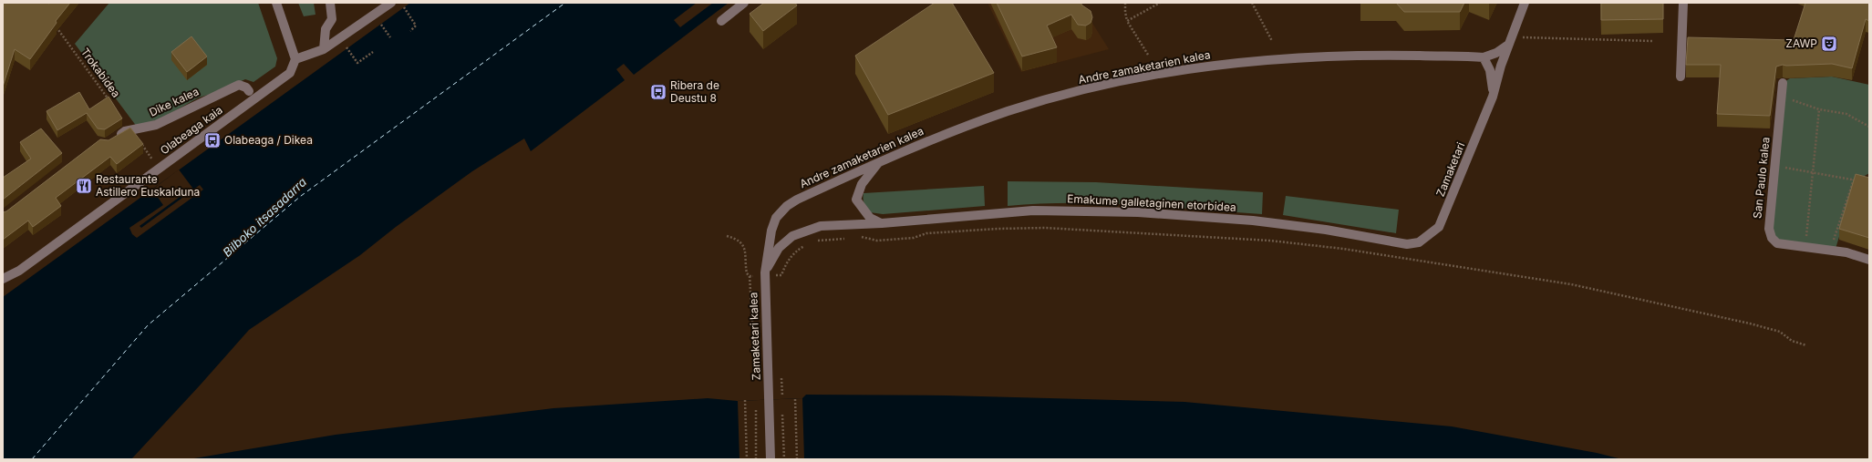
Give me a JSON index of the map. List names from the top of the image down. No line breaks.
{"streets":{"street":["Andre zamaketarien kalea","Dike kalea","Olabeaga kaia","Zamaketari","San Paulo kalea","Emakume galletaginen etorbidea","Zamaketari kalea"],"path":["Trokabidea"]},"crossings":[["Andre zamaketarien kalea","Zamaketari"],["Andre zamaketarien kalea","Emakume galletaginen etorbidea"],["Andre zamaketarien kalea","Zamaketari kalea"],["Zamaketari","Emakume galletaginen etorbidea"],["Emakume galletaginen etorbidea","Zamaketari kalea"]],"water":["Bilboko itsasadarra"],"places":{"theatre":["ZAWP"],"bus stop":["Ribera de Deustu 8","Olabeaga / Dikea"],"restaurant":["Restaurante Astillero Euskalduna"]}}
